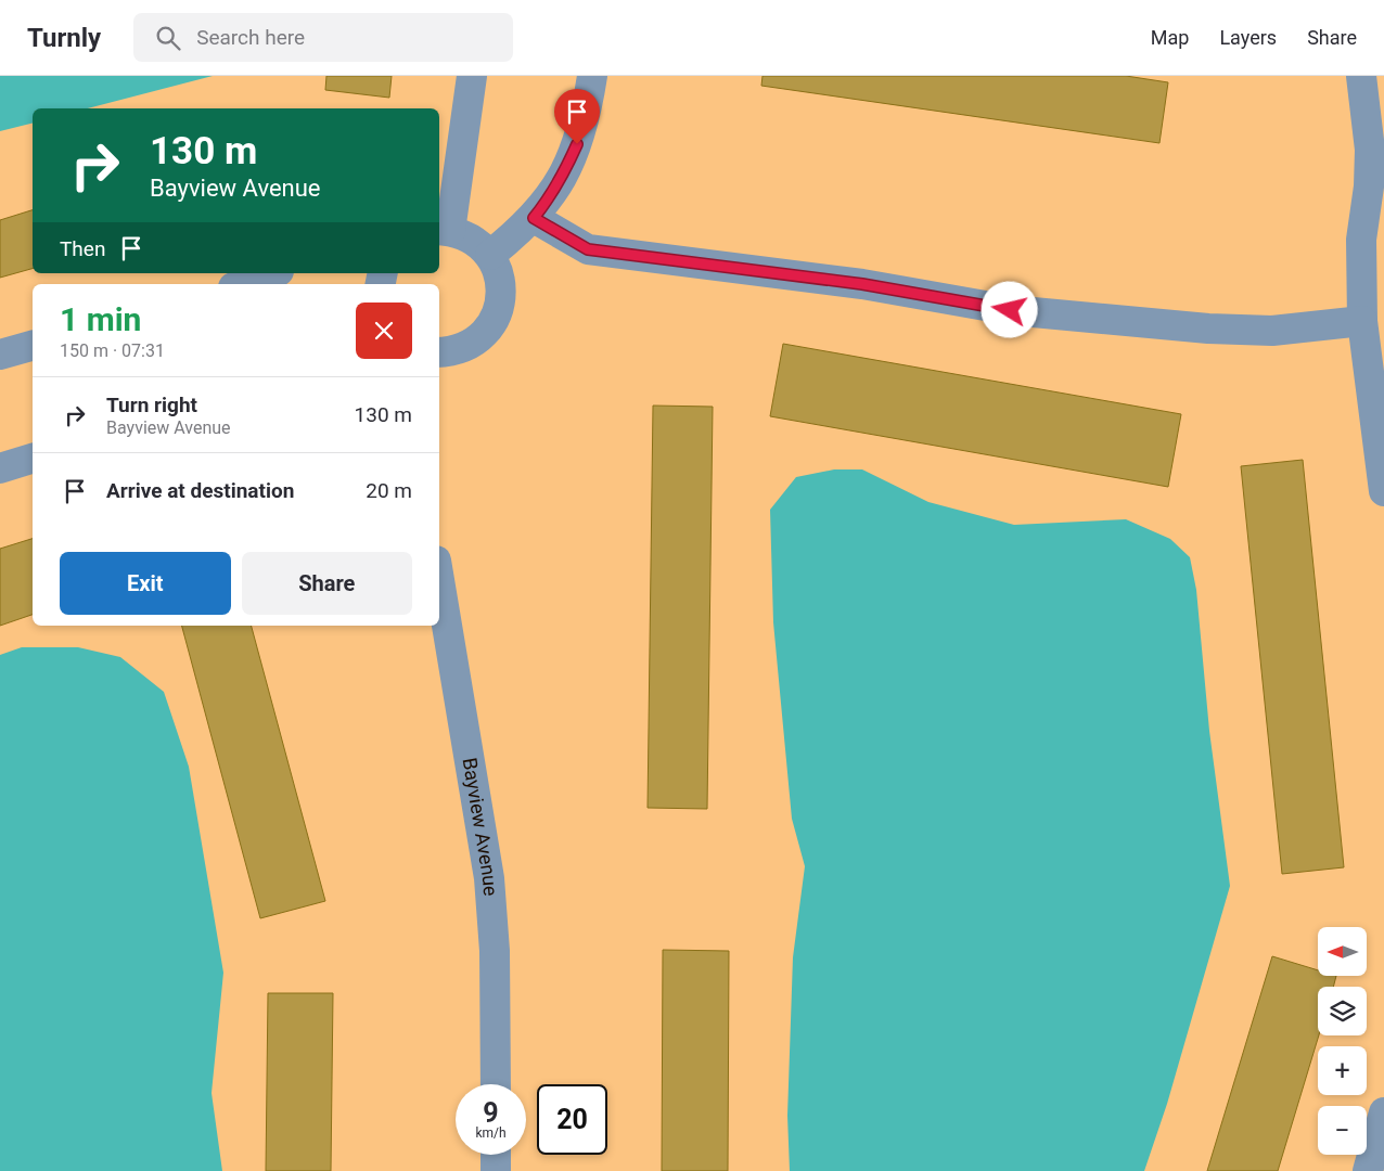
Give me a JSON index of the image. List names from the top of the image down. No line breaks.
{"streets":{"street":["Bayview Avenue"]},"north":"left","page":{"header":"Turnly","search":"Search here","nav":["Map","Layers","Share"],"turn":["130 m","Bayview Avenue"],"then":"Then","heading":["1 min","150 m · 07:31"],"list":[{"name":"Turn right","note":"Bayview Avenue","value":"130 m"},{"name":"Arrive at destination","value":"20 m"}],"buttons":["Exit","Share"],"map_buttons":["+","−"],"speed":"9 km/h","limit":"20"}}
